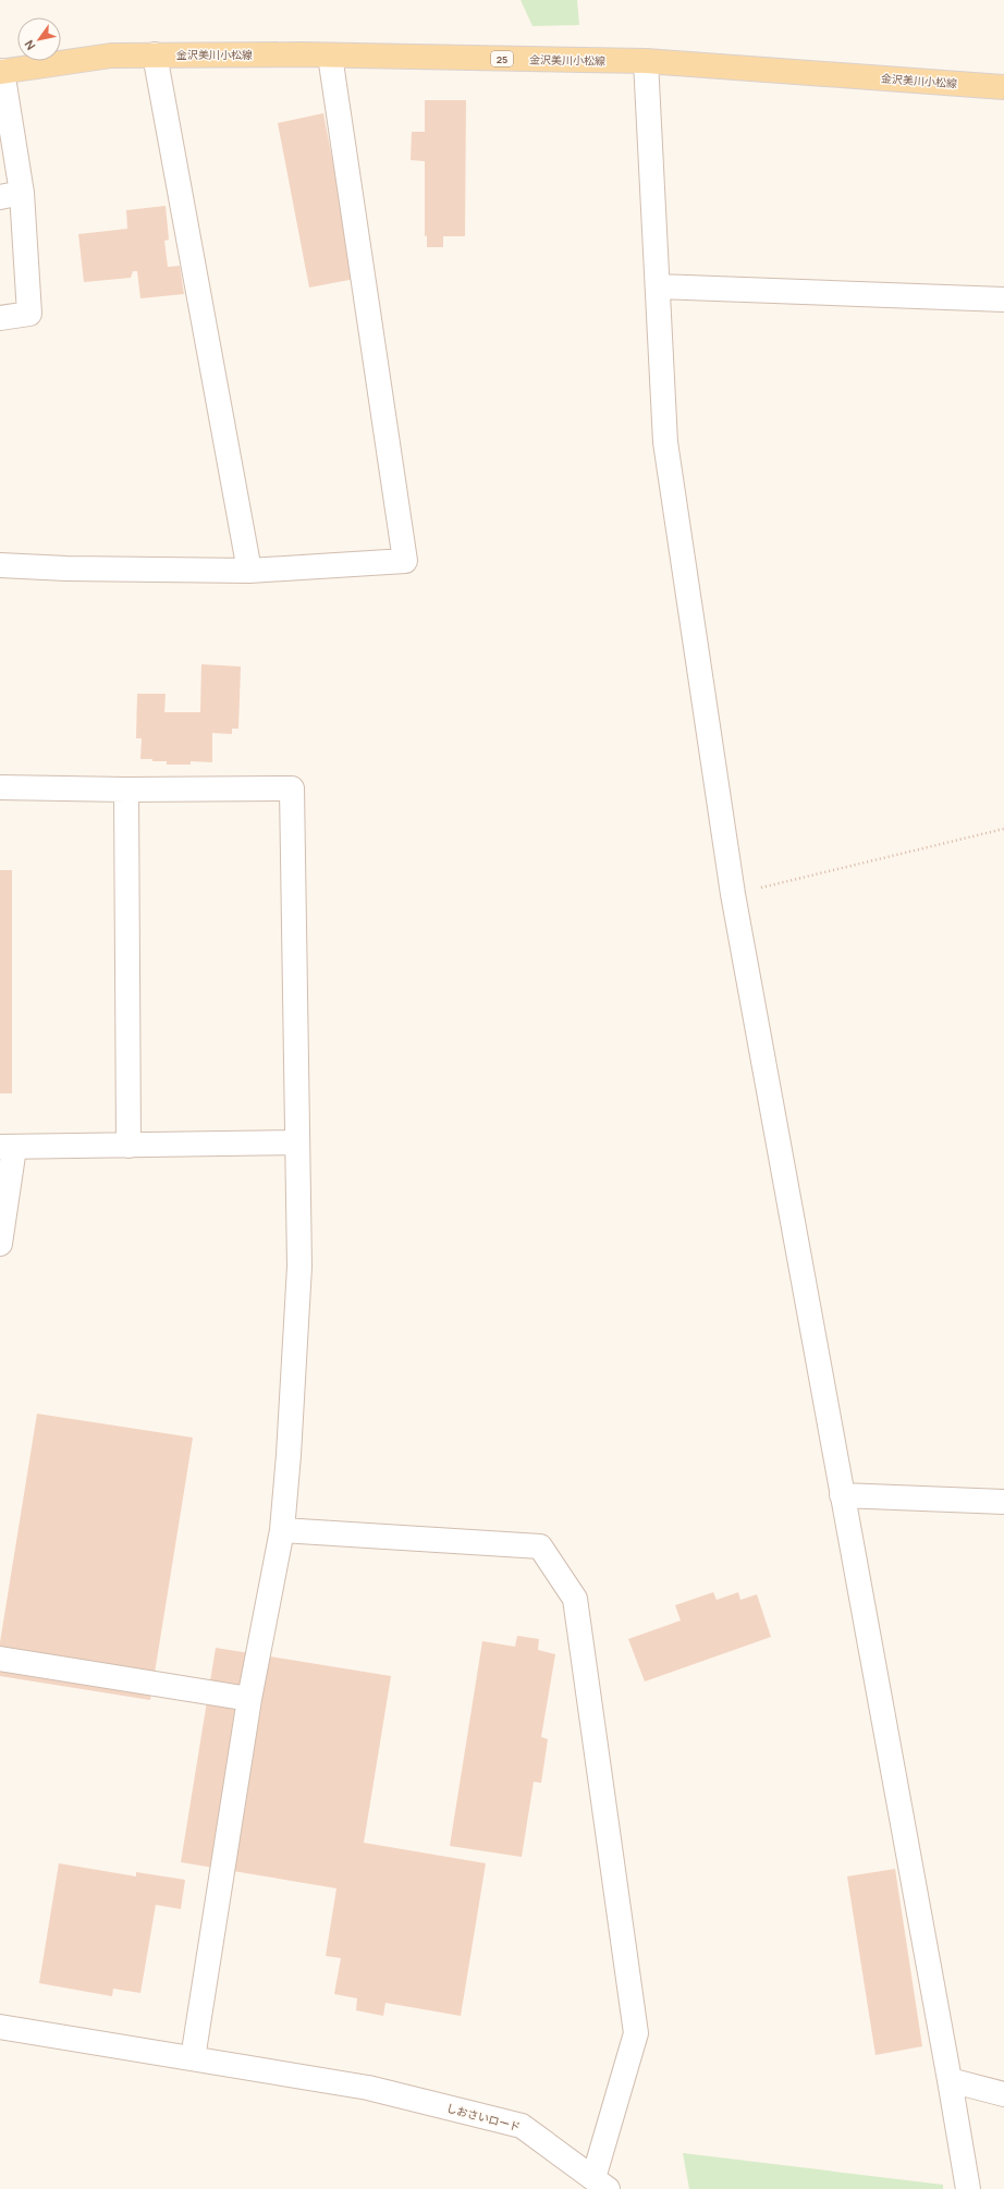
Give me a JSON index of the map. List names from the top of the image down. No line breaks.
{"streets":{"main road":["金沢美川小松線","25"],"street":["しおさいロード"]},"north":"bottom left"}
